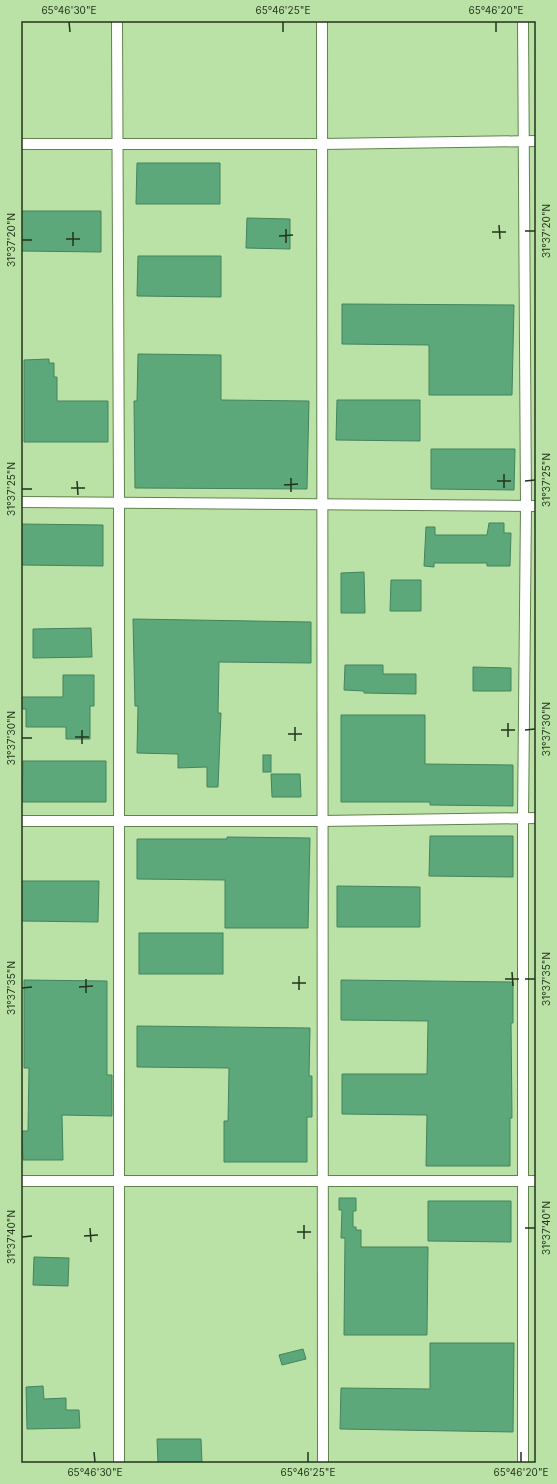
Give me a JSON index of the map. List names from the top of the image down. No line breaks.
{"coordinates":["65°46'30\"E","65°46'25\"E","65°46'20\"E","31°37'20\"N","31°37'25\"N","31°37'30\"N","31°37'35\"N","31°37'40\"N"]}
